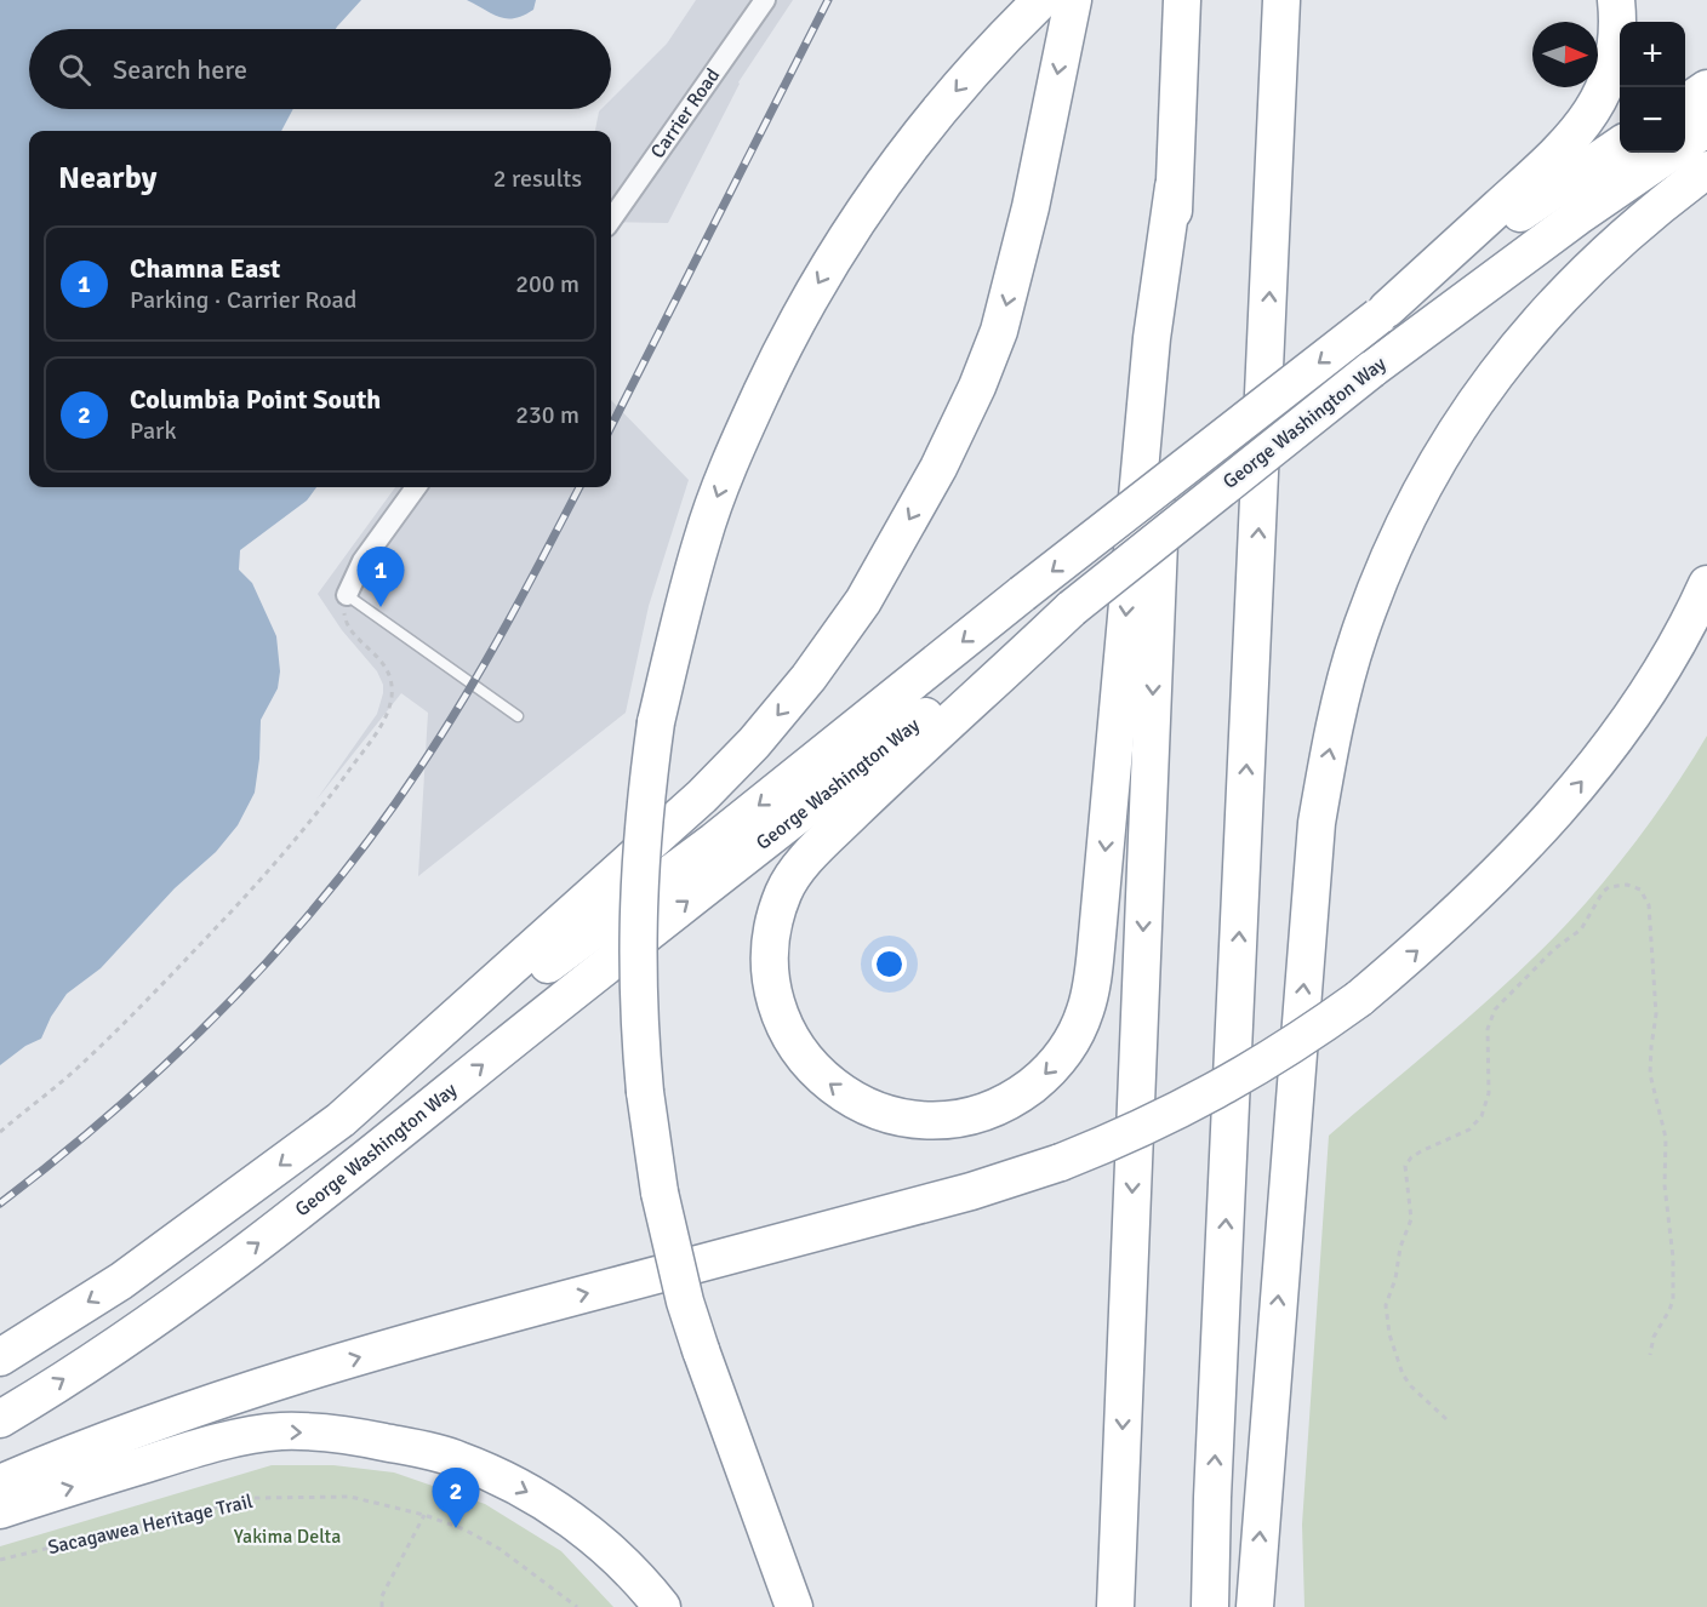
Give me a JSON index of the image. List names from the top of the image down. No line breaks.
{"streets":{"highway":["George Washington Way"],"street":["Carrier Road"],"path":["Sacagawea Heritage Trail"]},"parks":["Yakima Delta"],"north":"right","page":{"map_buttons":["+","−"],"search":"Search here","heading":["Nearby","2 results"],"list":[{"mark":"1","name":"Chamna East","note":"Parking · Carrier Road","value":"200 m"},{"mark":"2","name":"Columbia Point South","note":"Park","value":"230 m"}],"pins":["1","2"]}}
